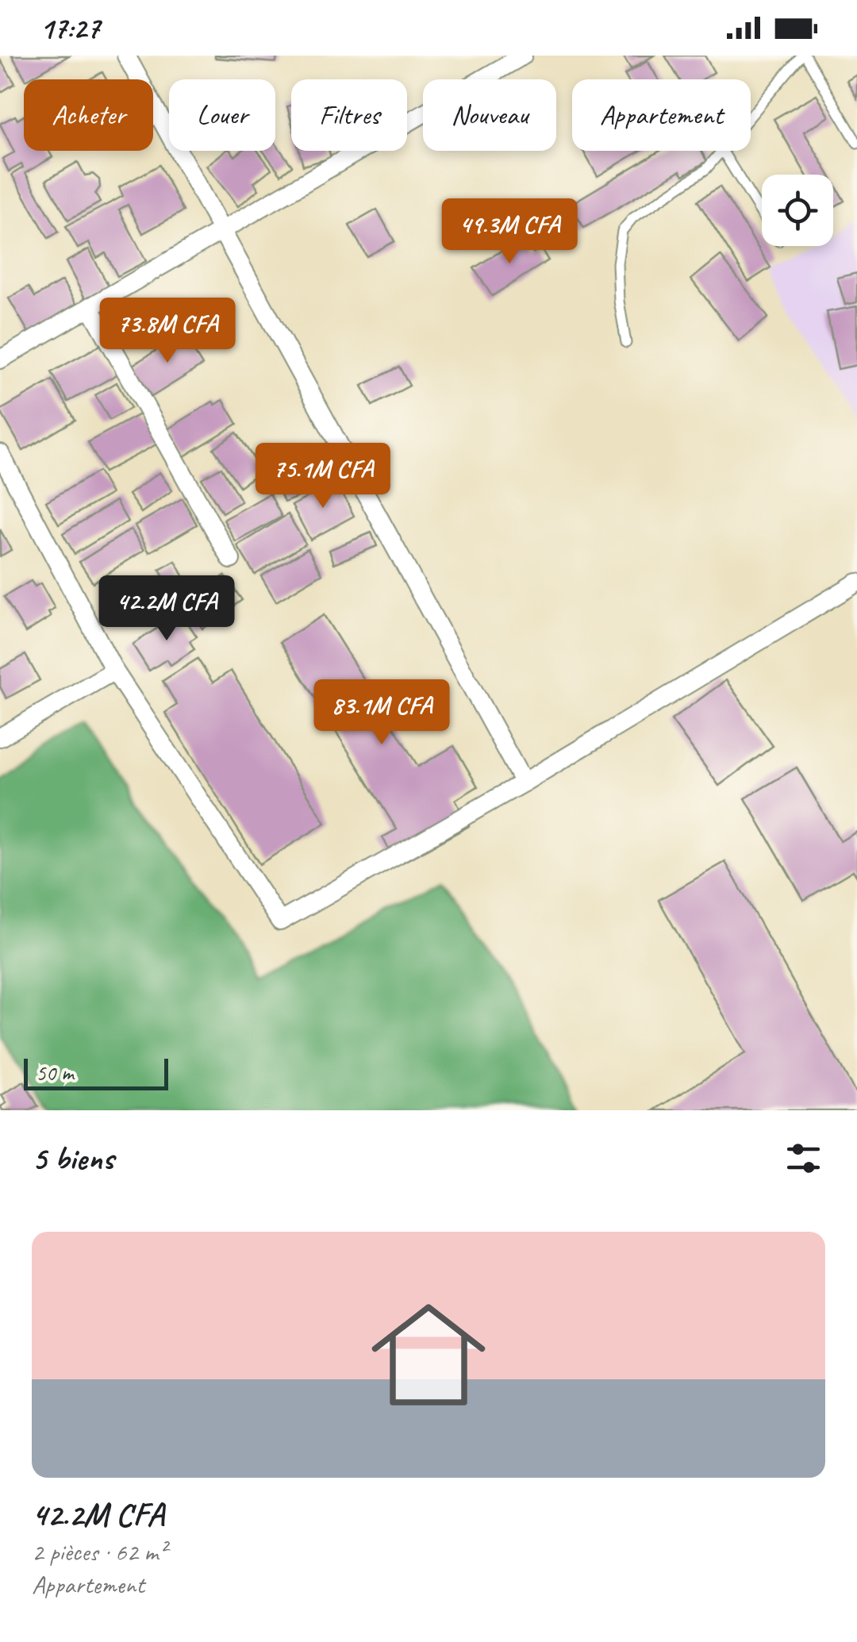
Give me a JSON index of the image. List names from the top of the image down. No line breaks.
{"scale_bar":"50 m","page":{"status":"17:27","chip":["Acheter","Louer","Filtres","Nouveau","Appartement"],"price":["49.3M CFA","73.8M CFA","75.1M CFA","42.2M CFA","83.1M CFA"],"scale":"50 m","heading":"5 biens","list":[{"name":"42.2M CFA","note":"2 pièces · 62 m² · Appartement"}]}}
